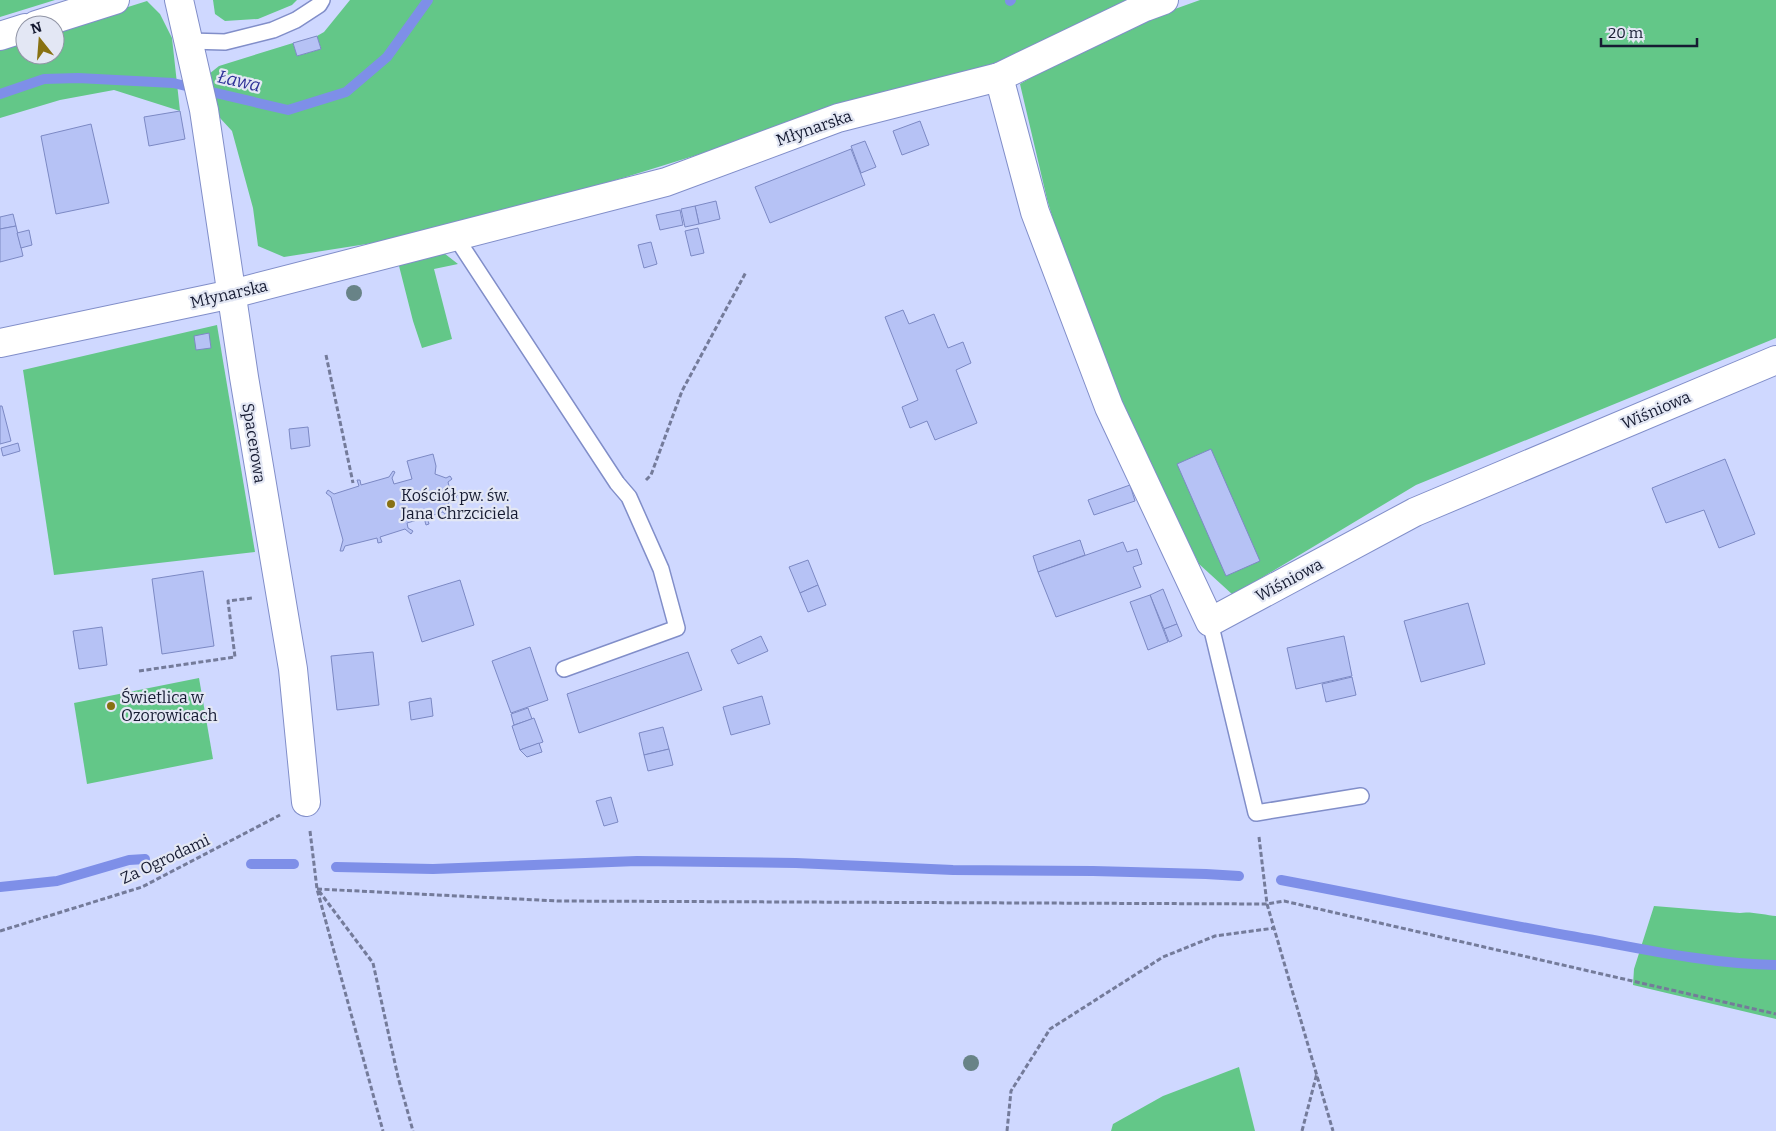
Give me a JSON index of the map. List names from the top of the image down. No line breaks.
{"streets":{"street":["Młynarska","Wiśniowa","Spacerowa"],"path":["Za Ogrodami"]},"crossings":[["Młynarska","Spacerowa"],["Spacerowa","Za Ogrodami"]],"water":["Ława"],"places":["Kościół pw. św. Jana Chrzciciela","Świetlica w Ozorowicach"],"scale_bar":"20 m","north":"top"}
